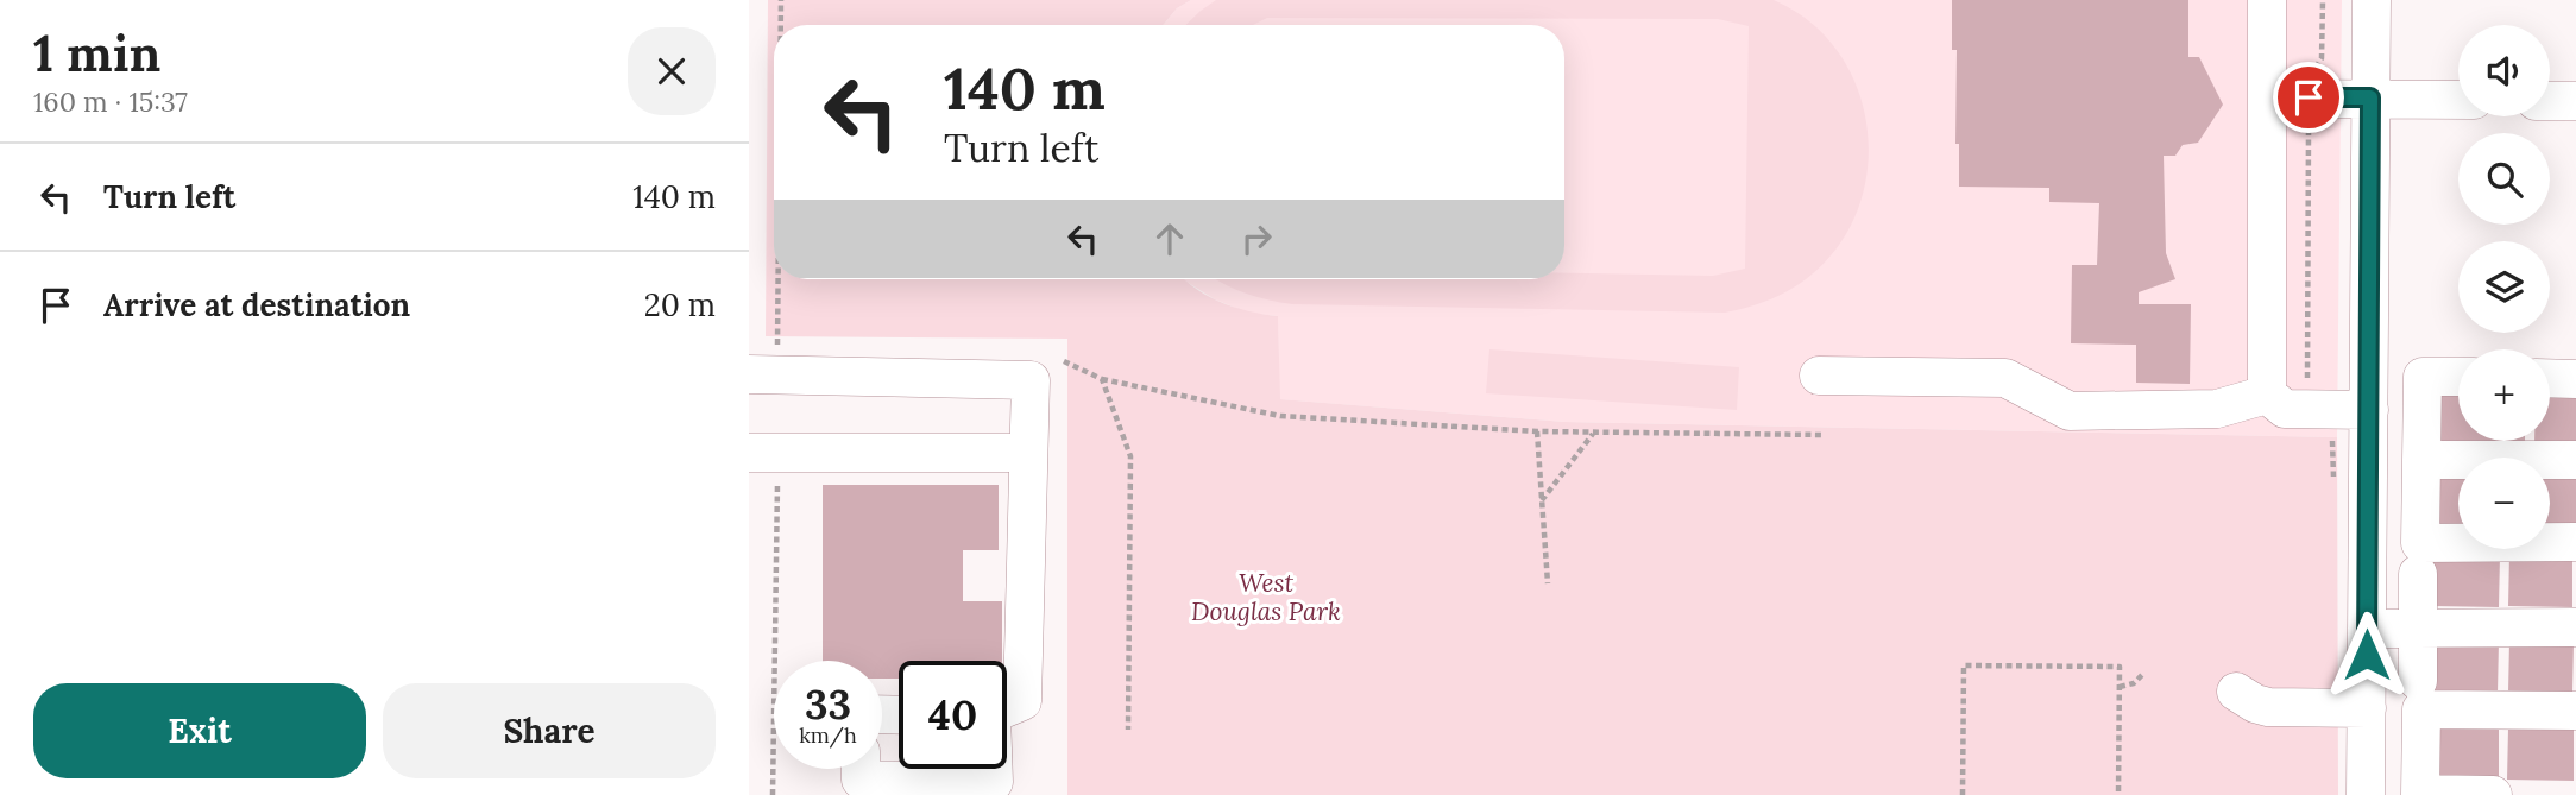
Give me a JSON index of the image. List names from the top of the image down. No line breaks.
{"parks":["West Douglas Park"],"page":{"heading":["1 min","160 m · 15:37"],"map_buttons":["+","−"],"turn":["140 m","Turn left"],"list":[{"name":"Turn left","value":"140 m"},{"name":"Arrive at destination","value":"20 m"}],"speed":"33 km/h","limit":"40","buttons":["Exit","Share"]}}
